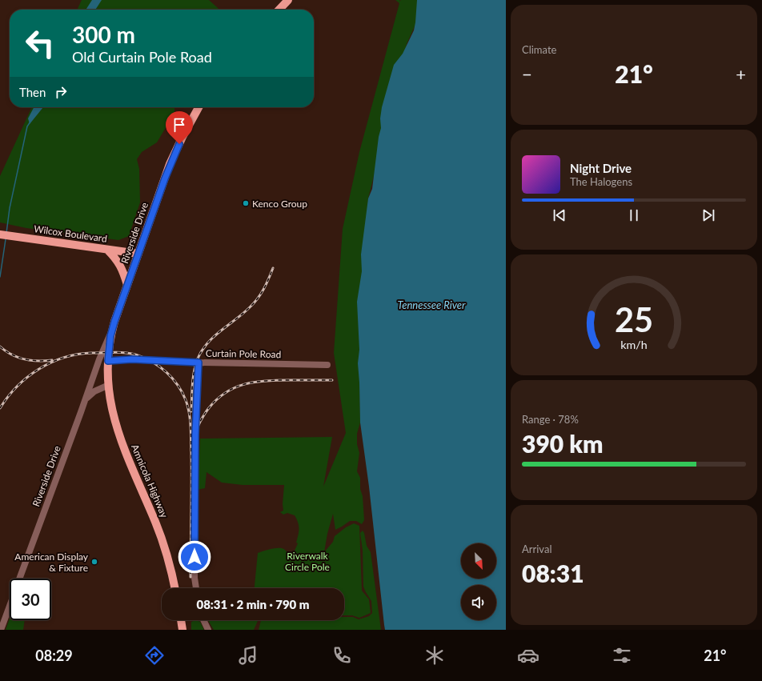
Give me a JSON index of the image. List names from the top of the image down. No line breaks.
{"streets":{"main road":["Riverside Drive","Wilcox Boulevard","Amnicola Highway"],"street":["Curtain Pole Road"]},"crossings":[["Riverside Drive","Wilcox Boulevard"],["Riverside Drive","Amnicola Highway"]],"water":["Tennessee River"],"parks":["Riverwalk Circle Pole"],"places":["Kenco Group","American Display & Fixture"],"north":"bottom right","page":{"tile":["Climate",["Range · 78%","390 km"],["Arrival","08:31"]],"turn":["300 m","Old Curtain Pole Road"],"heat":["−","21°","+"],"then":"Then","song":["Night Drive","The Halogens"],"limit":"30","trip":"08:31 · 2 min · 790 m","tabs":["08:29","21°"],"gauge":["25","km/h"]}}
